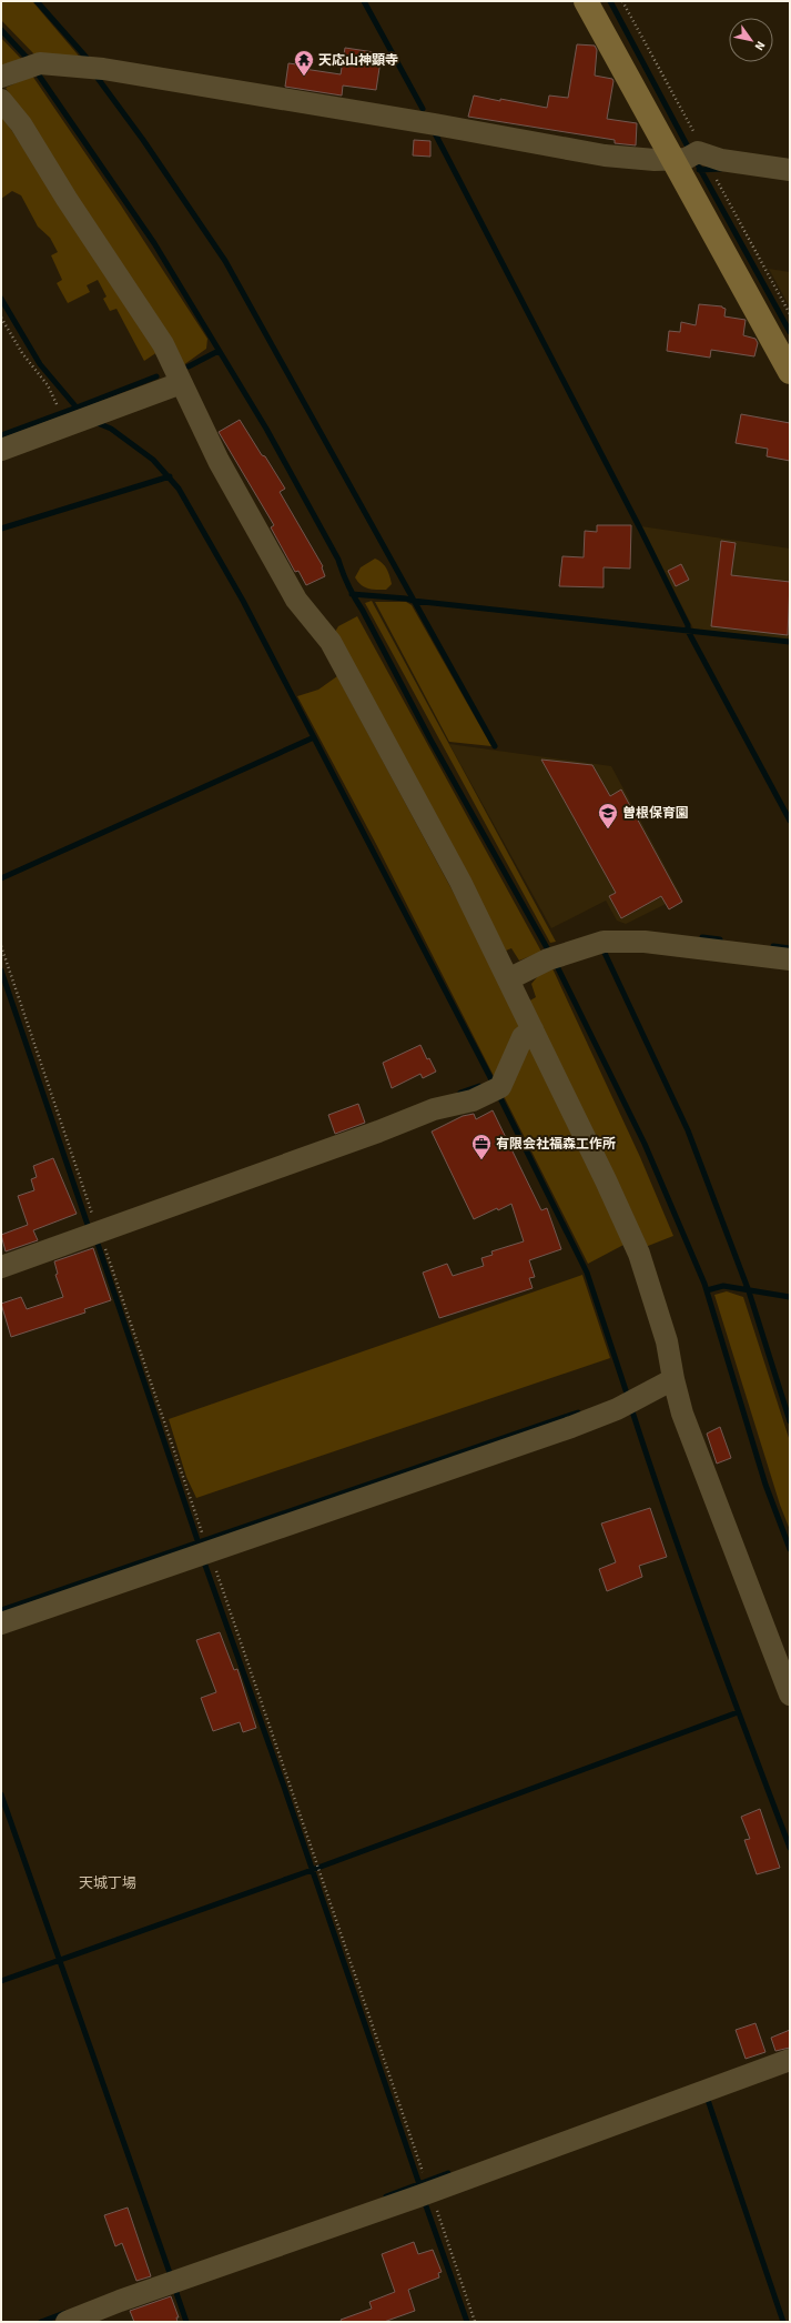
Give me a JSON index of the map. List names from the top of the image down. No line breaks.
{"districts":["天城丁場"],"places":{"temple":["天応山神顕寺"],"school or university":["曽根保育園"],"office":["有限会社福森工作所"]},"north":"bottom right"}
